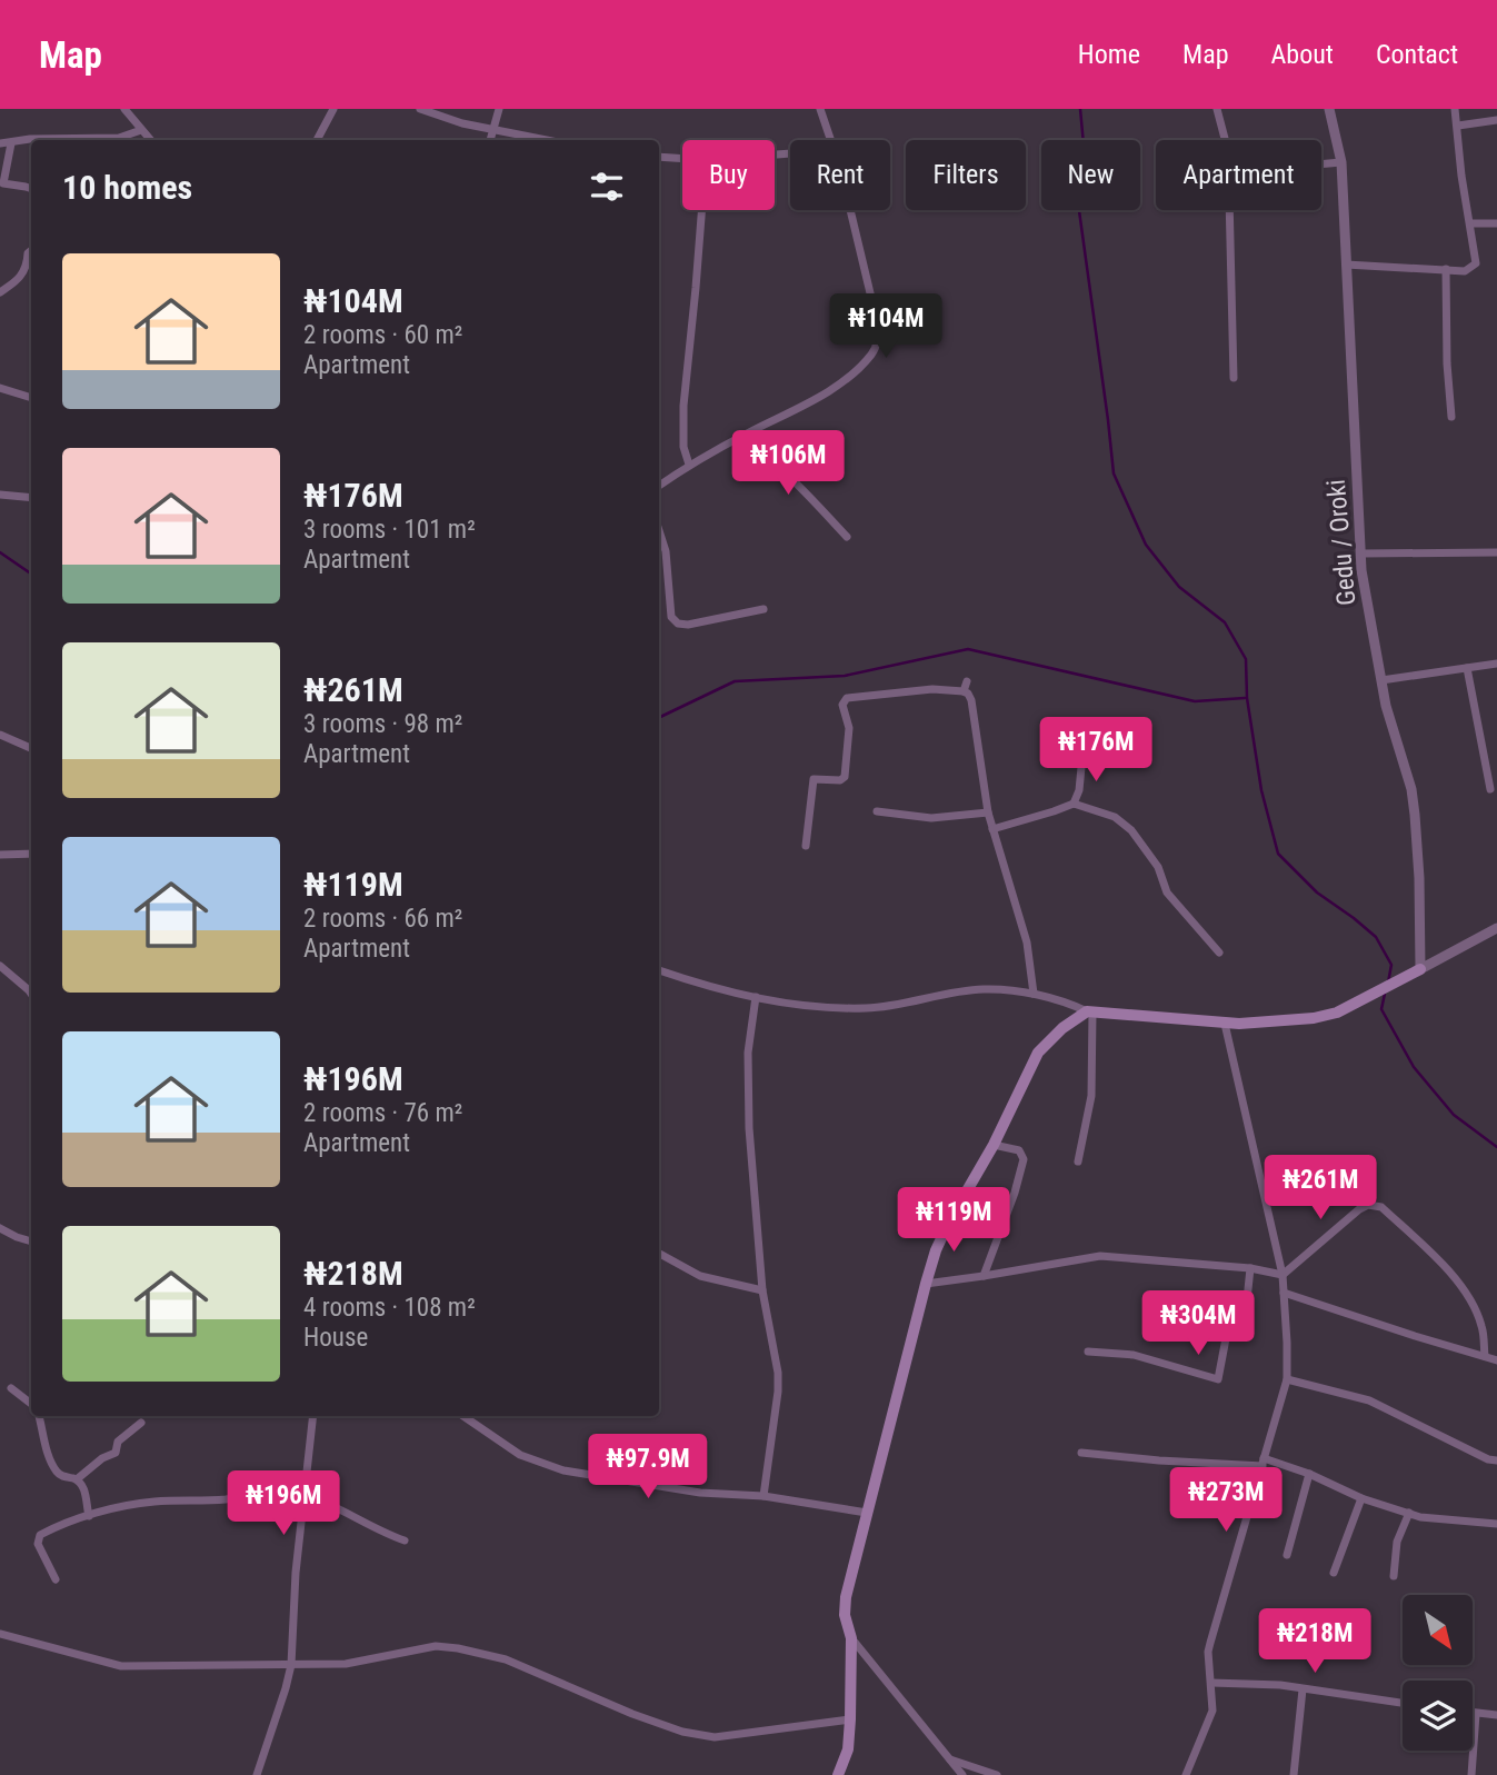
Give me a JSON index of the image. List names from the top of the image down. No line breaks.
{"streets":{"street":["Gedu / Oroki"]},"north":"bottom right","page":{"header":"Map","nav":["Home","Map","About","Contact"],"chip":["Buy","Rent","Filters","New","Apartment"],"heading":"10 homes","list":[{"name":"₦104M","note":"2 rooms · 60 m² · Apartment"},{"name":"₦176M","note":"3 rooms · 101 m² · Apartment"},{"name":"₦261M","note":"3 rooms · 98 m² · Apartment"},{"name":"₦119M","note":"2 rooms · 66 m² · Apartment"},{"name":"₦196M","note":"2 rooms · 76 m² · Apartment"},{"name":"₦218M","note":"4 rooms · 108 m² · House"}],"price":["₦104M","₦106M","₦176M","₦261M","₦119M","₦304M","₦97.9M","₦273M","₦196M","₦218M"]}}
